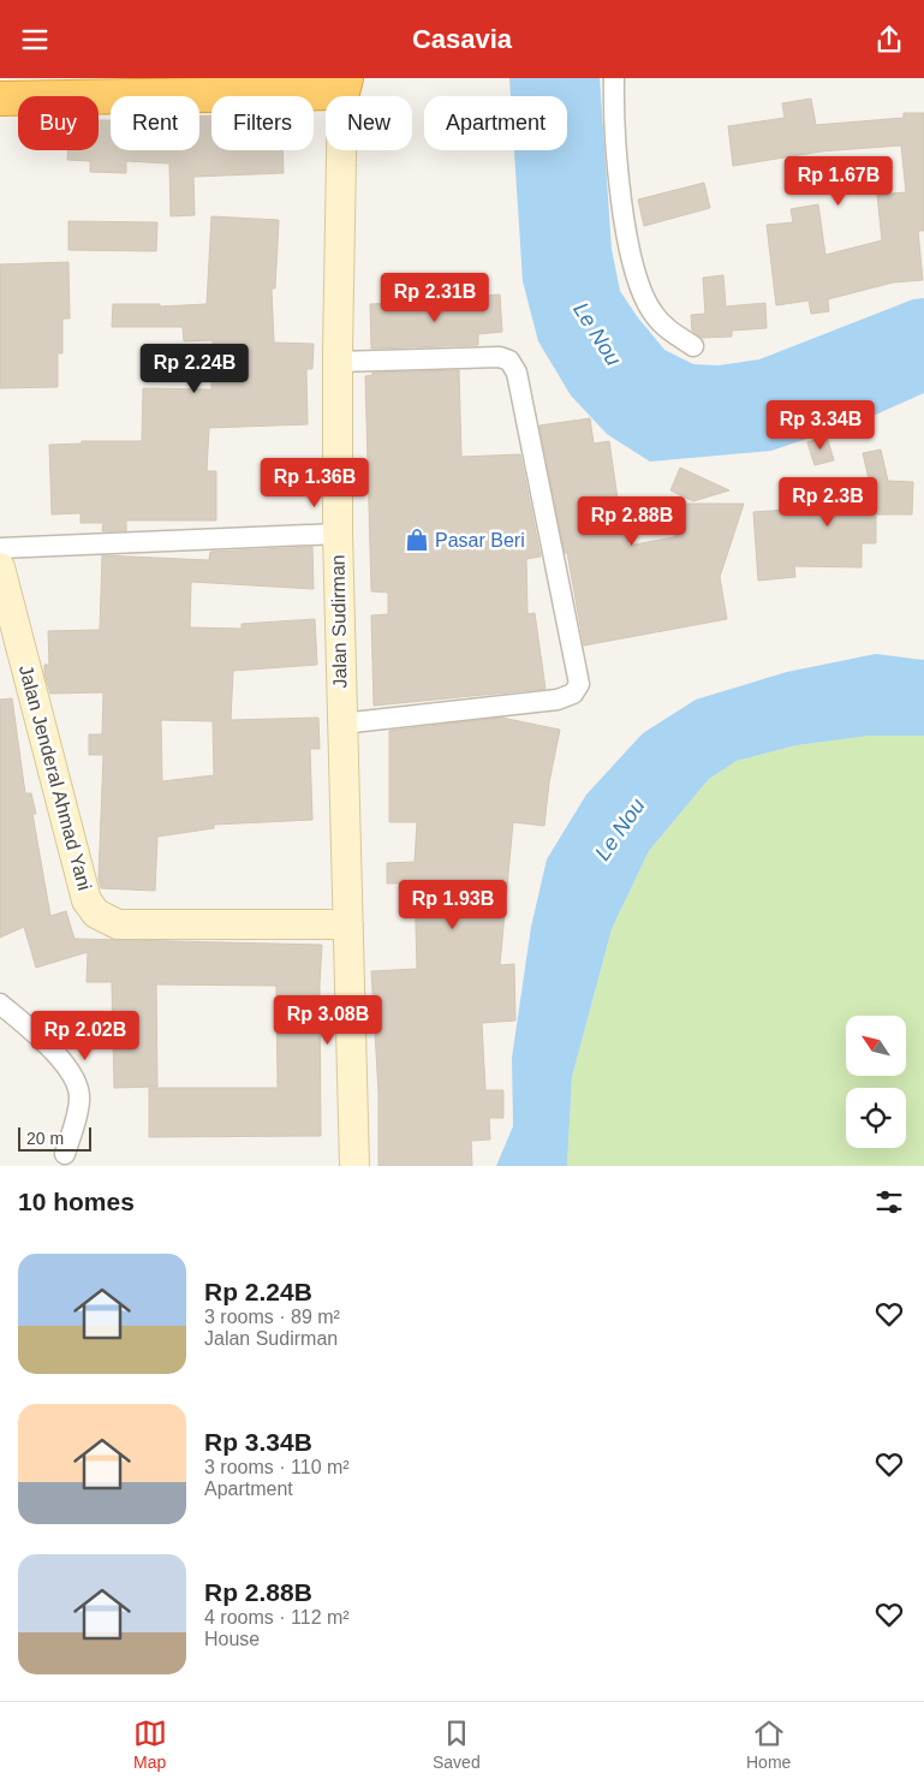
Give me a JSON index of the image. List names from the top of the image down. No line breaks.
{"streets":{"street":["Jalan Sudirman","Jalan Jenderal Ahmad Yani"]},"crossings":[["Jalan Sudirman","Jalan Jenderal Ahmad Yani"]],"water":["Le Nou"],"places":{"shop":["Pasar Beri"]},"scale_bar":"20 m","north":"top left","page":{"header":"Casavia","chip":["Buy","Rent","Filters","New","Apartment"],"price":["Rp 1.67B","Rp 2.31B","Rp 2.24B","Rp 3.34B","Rp 1.36B","Rp 2.3B","Rp 2.88B","Rp 1.93B","Rp 3.08B","Rp 2.02B"],"scale":"20 m","heading":"10 homes","list":[{"name":"Rp 2.24B","note":"3 rooms · 89 m² · Jalan Sudirman"},{"name":"Rp 3.34B","note":"3 rooms · 110 m² · Apartment"},{"name":"Rp 2.88B","note":"4 rooms · 112 m² · House"}],"tabs":["Map","Saved","Home"]}}
